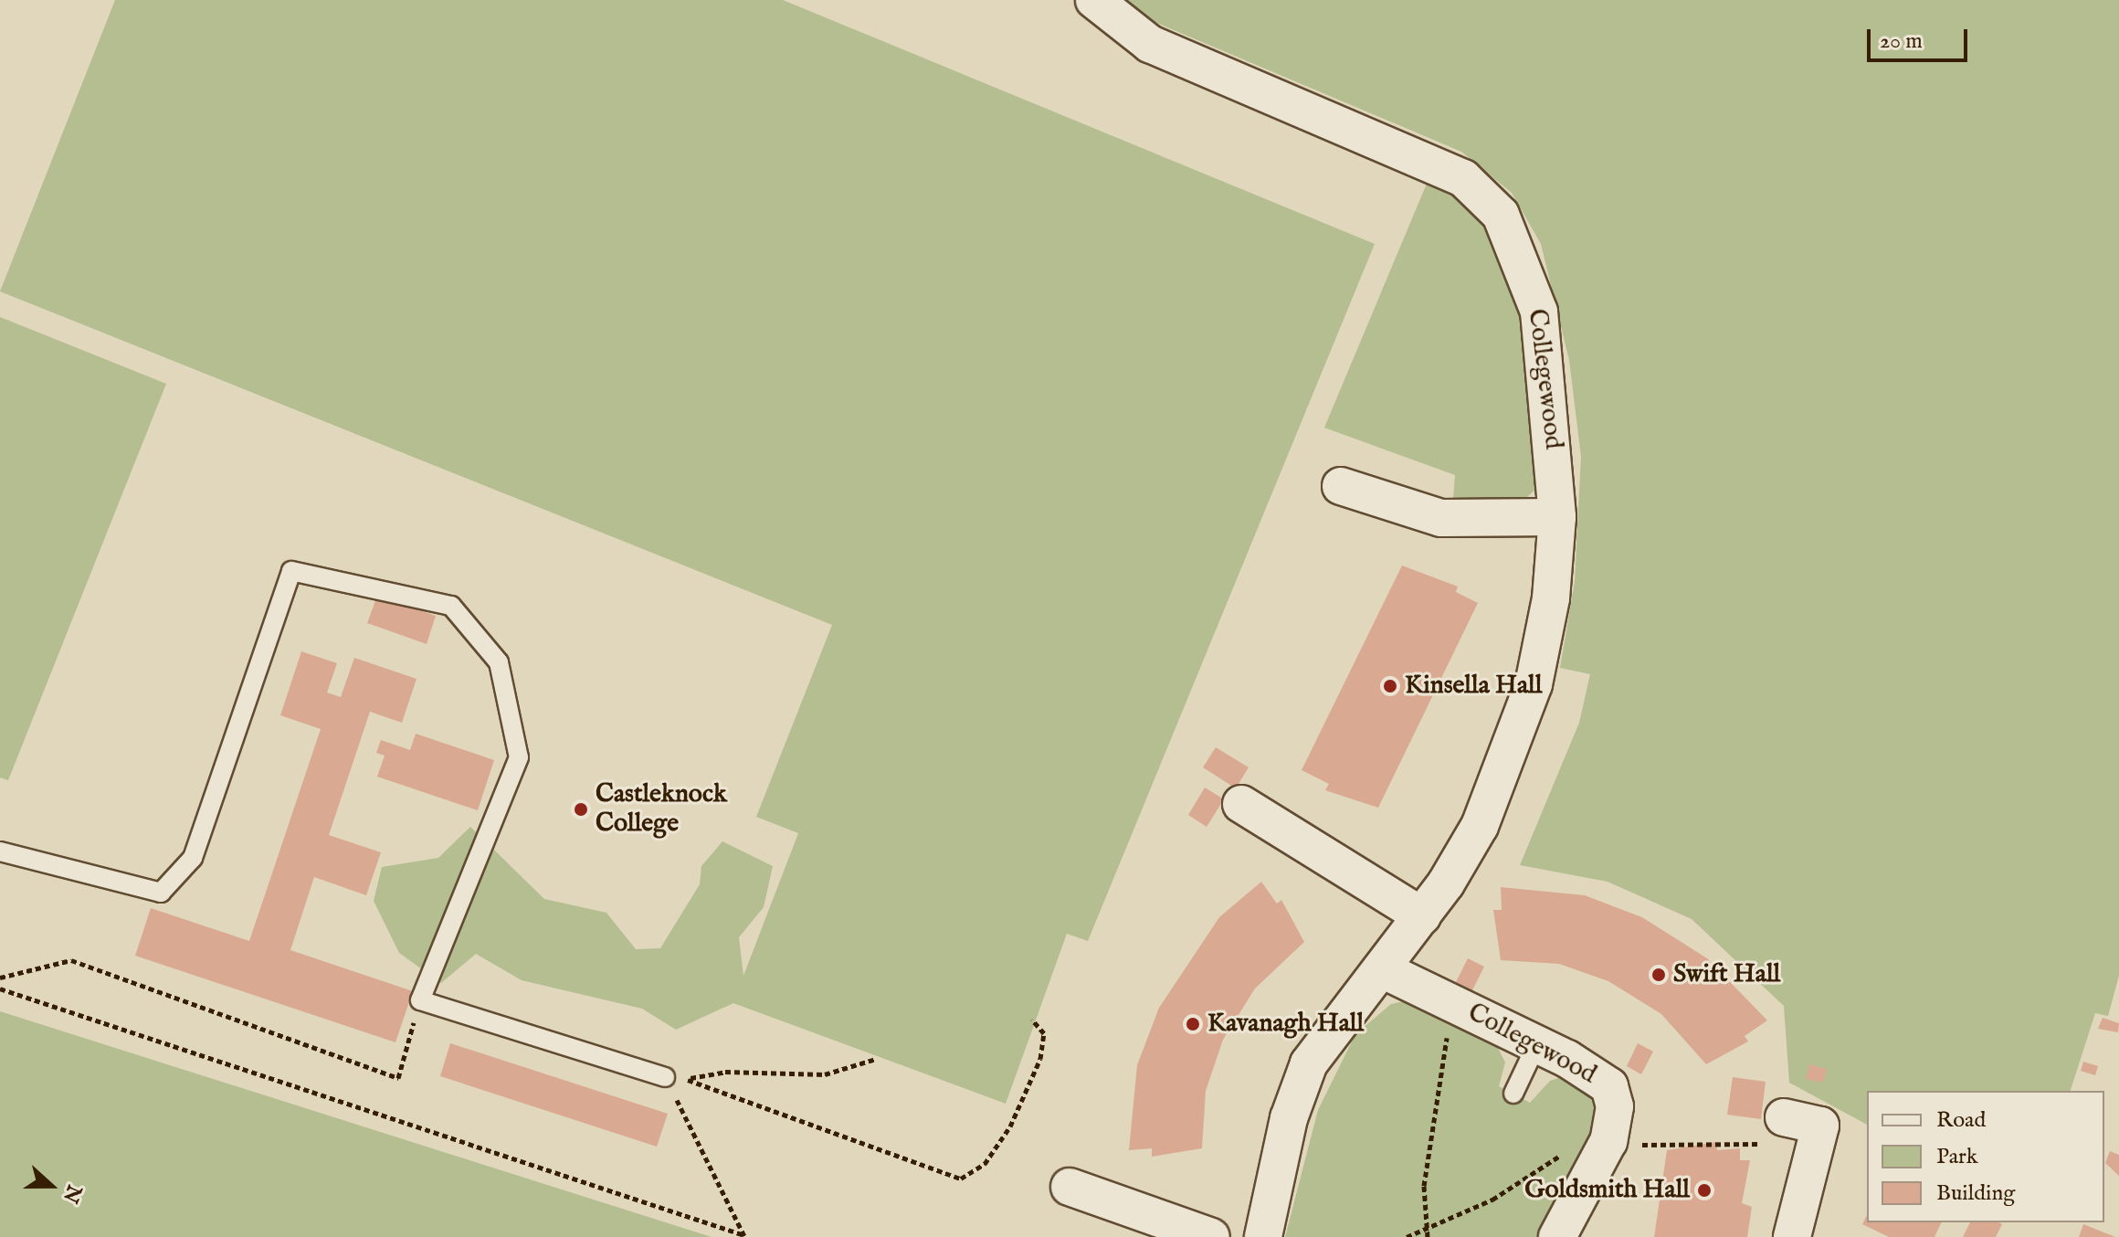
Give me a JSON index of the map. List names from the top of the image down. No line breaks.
{"streets":{"street":["Collegewood"]},"places":["Kinsella Hall","Castleknock College","Swift Hall","Kavanagh Hall","Goldsmith Hall"],"legend":["Road","Park","Building"],"scale_bar":"20 m","north":"right"}
